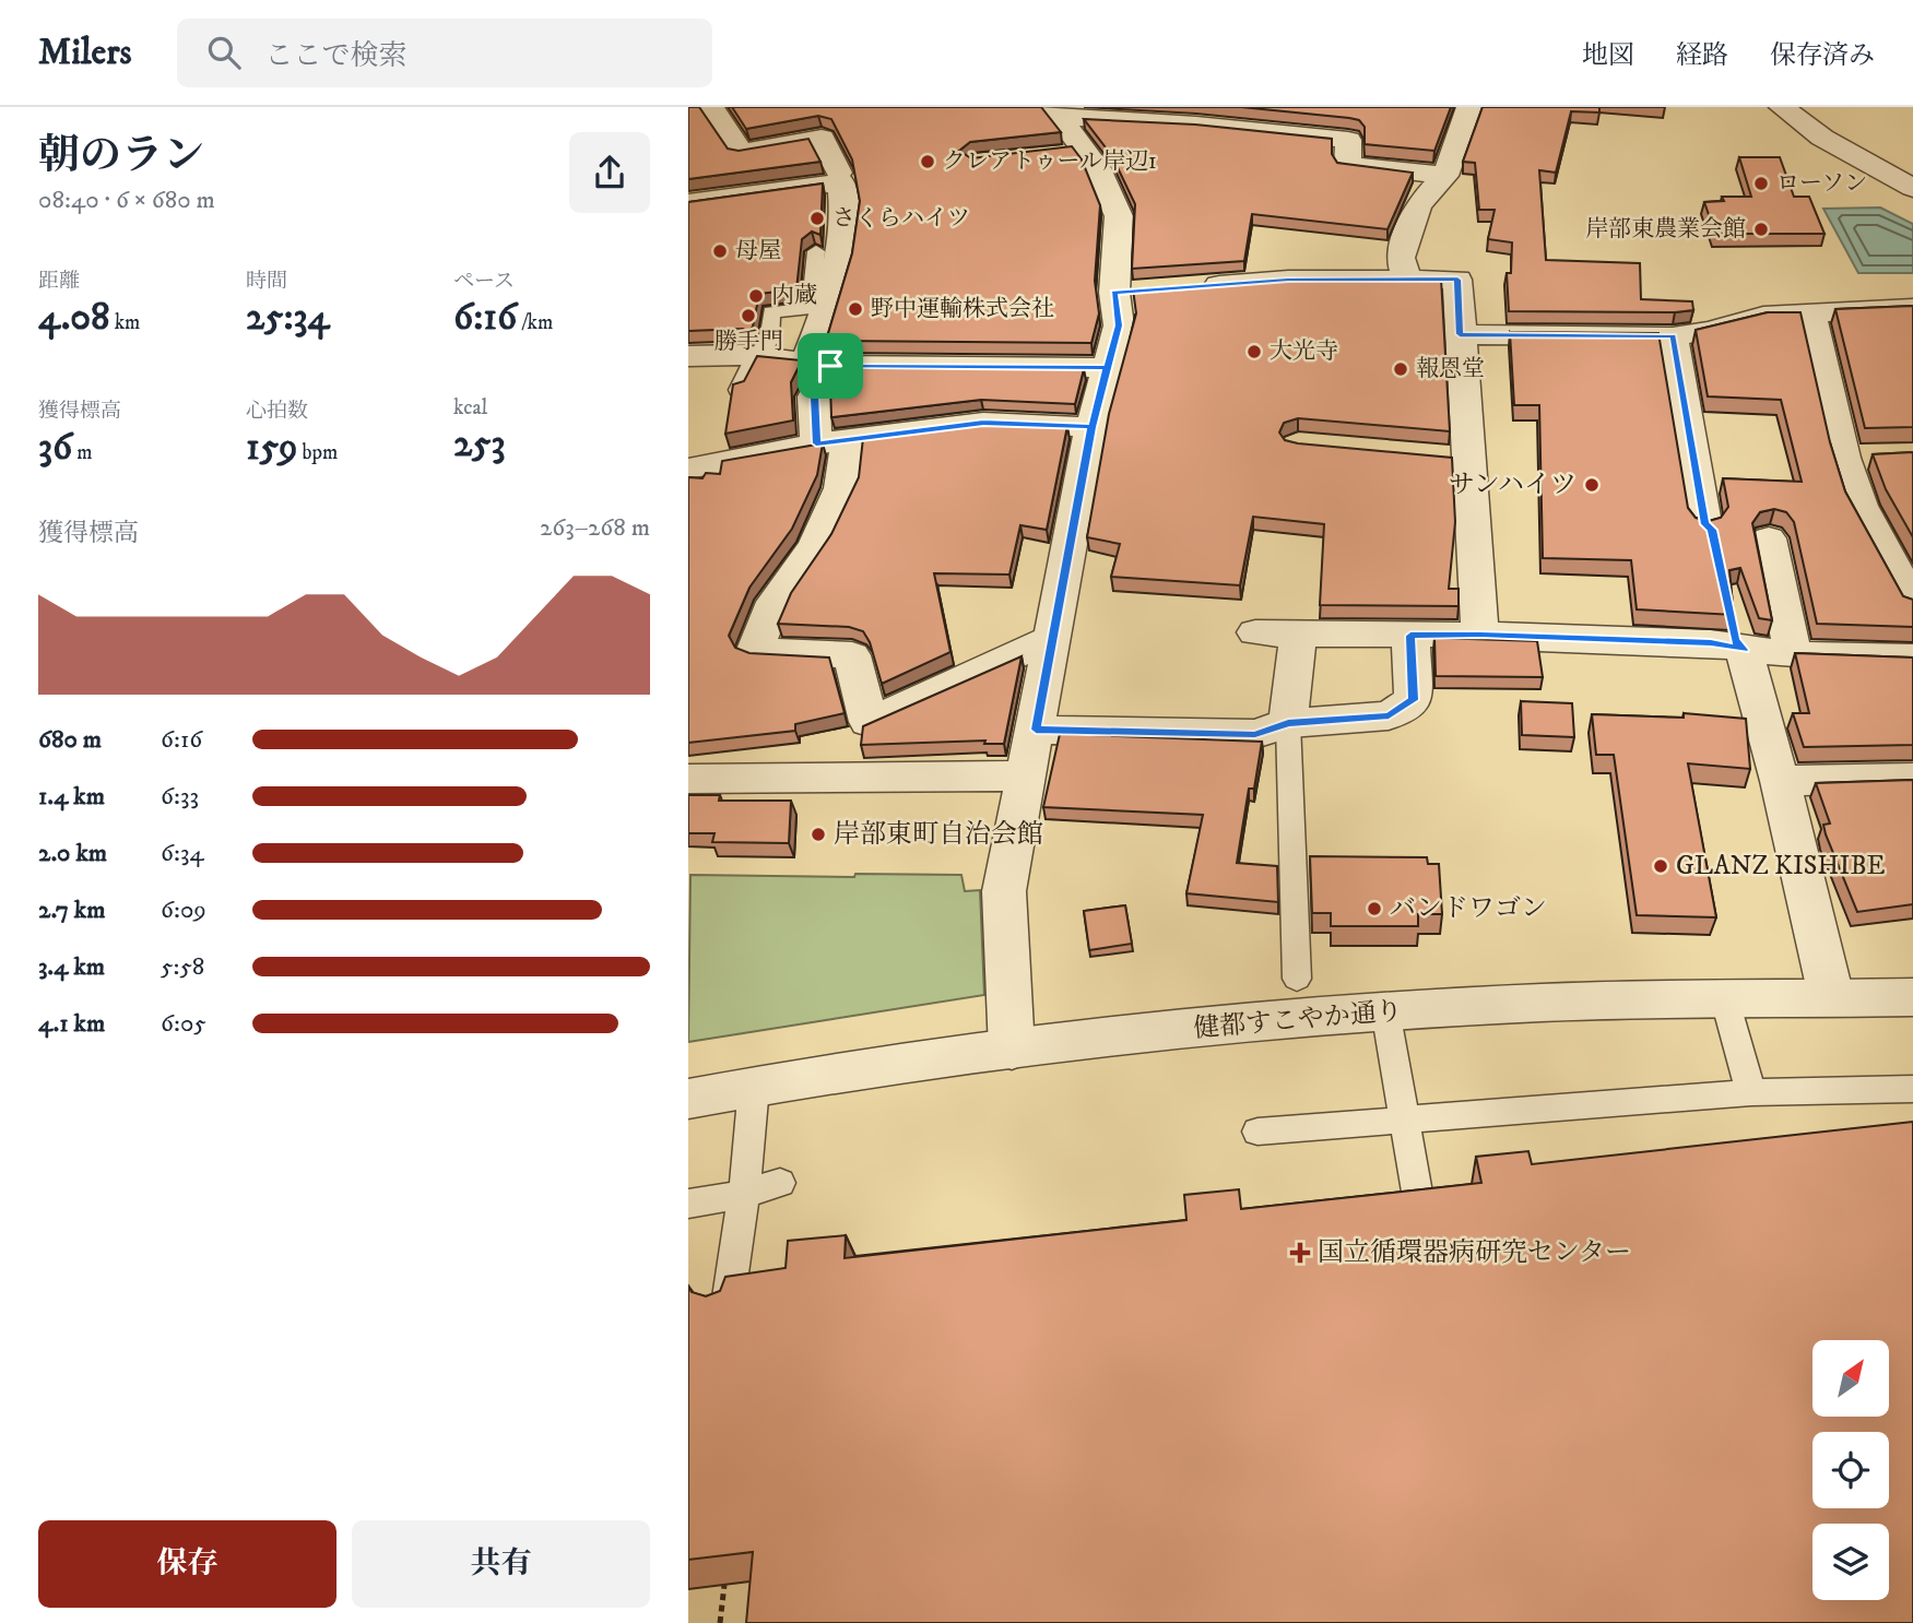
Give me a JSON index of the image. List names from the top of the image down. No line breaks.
{"streets":{"street":["健都すこやか通り"]},"places":{"other":["クレアトゥール岸辺1","ローソン","さくらハイツ","岸部東農業会館","母屋","内蔵","野中運輸株式会社","勝手門","大光寺","報恩堂","サンハイツ","岸部東町自治会館","GLANZ KISHIBE","バンドワゴン"],"health":["国立循環器病研究センター"]},"north":"top right","page":{"header":"Milers","search":"ここで検索","nav":["地図","経路","保存済み"],"heading":["朝のラン","08:40 · 6 × 680 m"],"stats":[["距離","4.08 km"],["時間","25:34"],["ペース","6:16 /km"],["獲得標高","36 m"],["心拍数","159 bpm"],["kcal","253"]],"chart":["獲得標高","263–268 m"],"list":[{"name":"680 m","note":"6:16"},{"name":"1.4 km","note":"6:33"},{"name":"2.0 km","note":"6:34"},{"name":"2.7 km","note":"6:09"},{"name":"3.4 km","note":"5:58"},{"name":"4.1 km","note":"6:05"}],"buttons":["保存","共有"]}}
